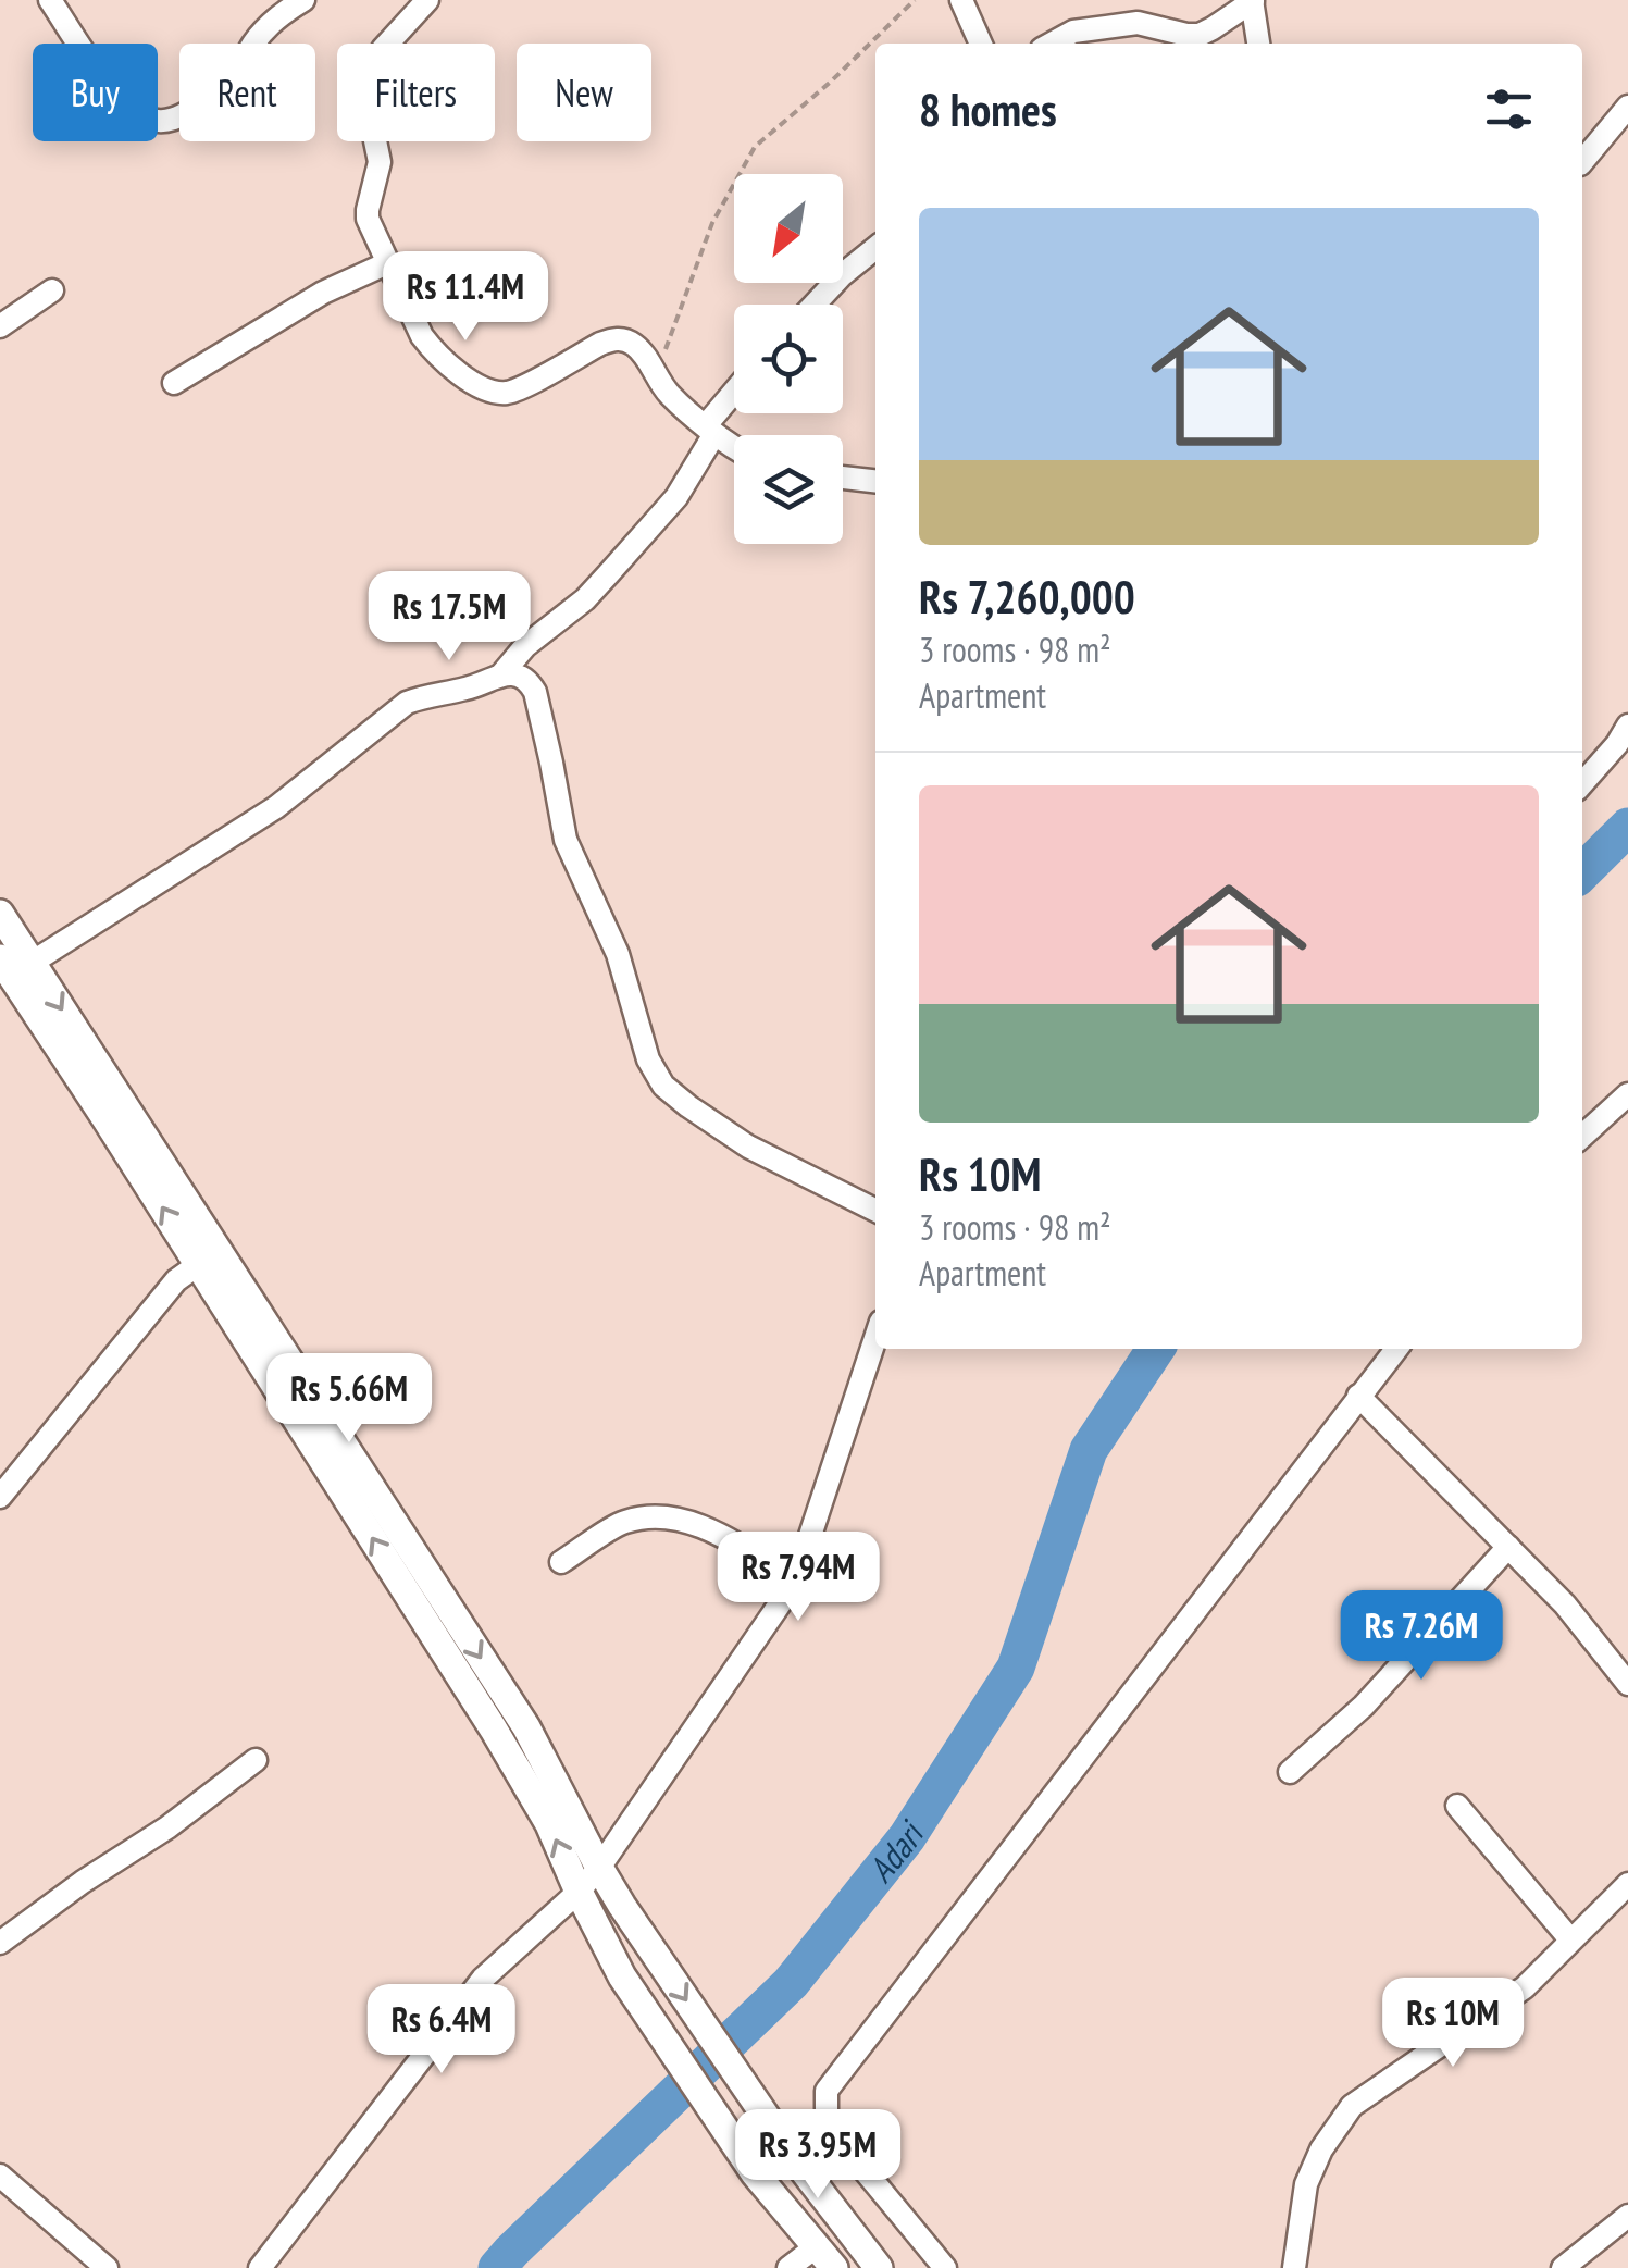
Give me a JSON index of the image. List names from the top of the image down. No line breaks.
{"water":["Adari"],"north":"bottom left","page":{"chip":["Buy","Rent","Filters","New"],"heading":"8 homes","list":[{"name":"Rs 7,260,000","note":"3 rooms · 98 m² · Apartment"},{"name":"Rs 10M","note":"3 rooms · 98 m² · Apartment"}],"price":["Rs 11.4M","Rs 17.5M","Rs 5.66M","Rs 7.94M","Rs 7.26M","Rs 10M","Rs 6.4M","Rs 3.95M"]}}
